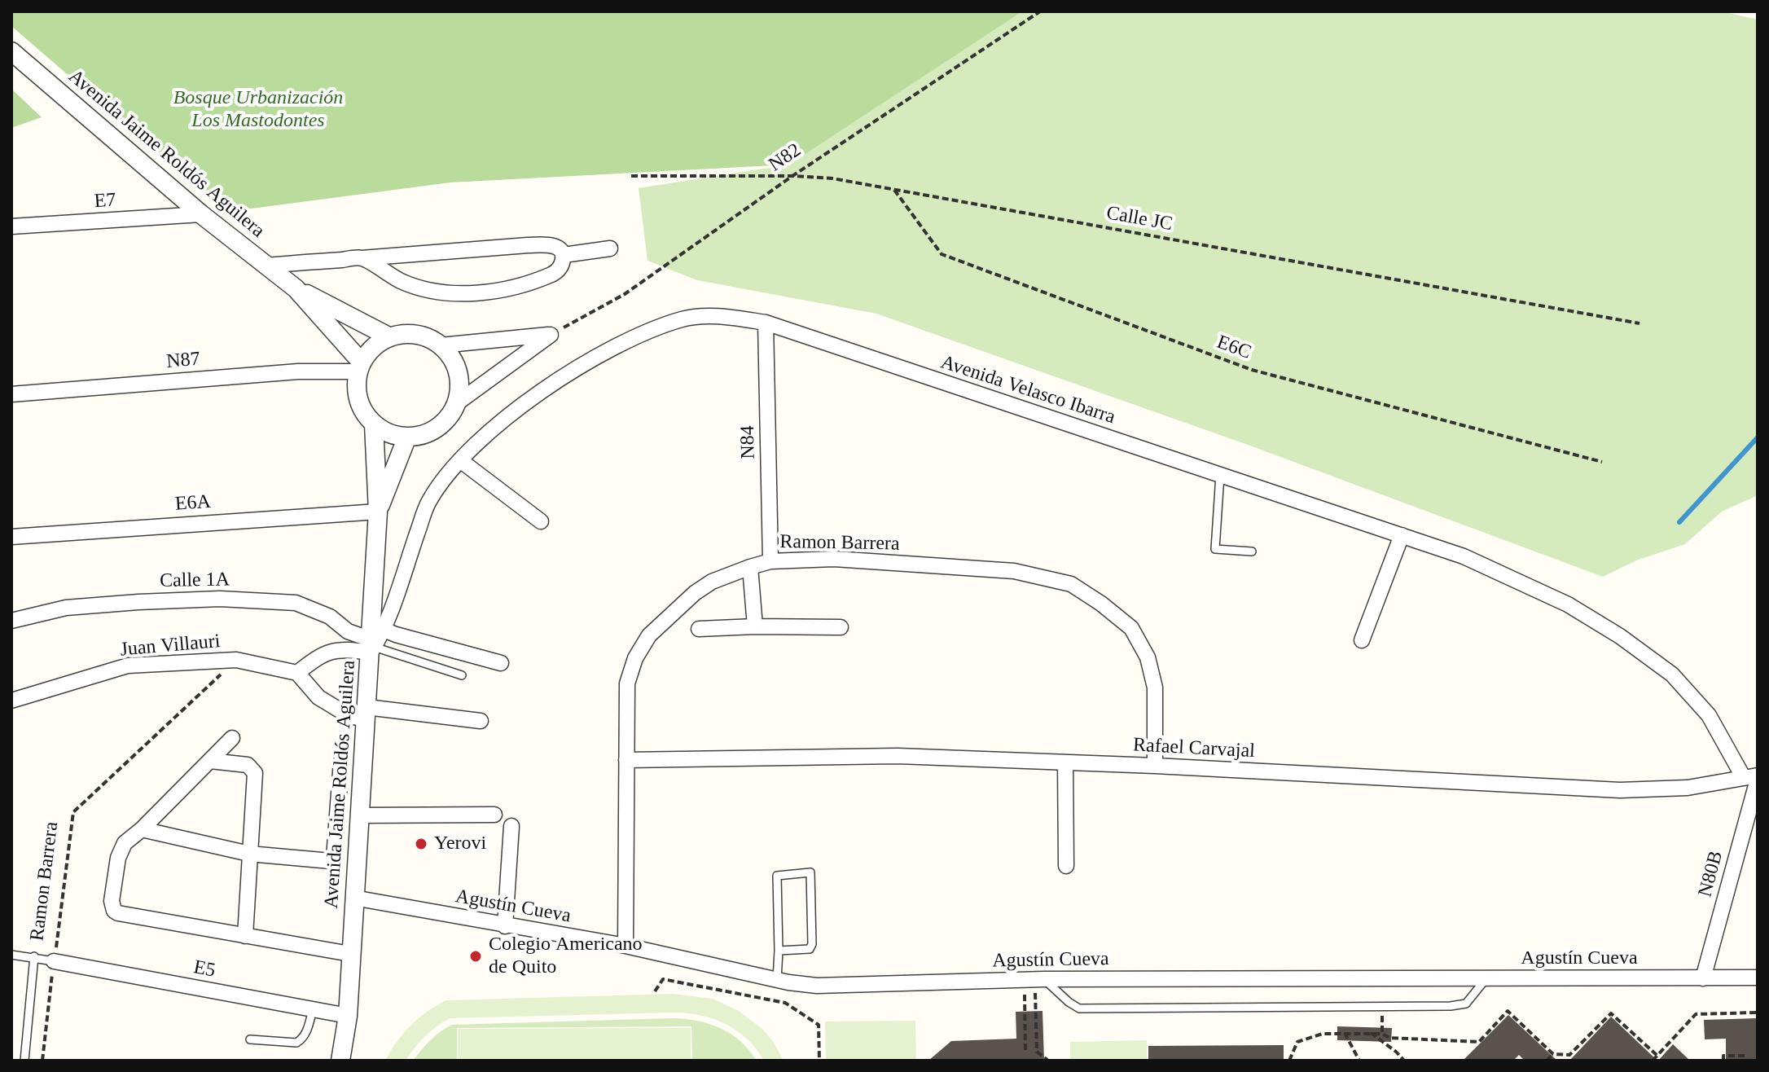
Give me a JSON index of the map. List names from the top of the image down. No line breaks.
{"streets":{"street":["Avenida Jaime Roldós Aguilera","E7","N87","Avenida Velasco Ibarra","N84","E6A","Ramon Barrera","Calle 1A","Juan Villauri","Rafael Carvajal","N80B","Agustín Cueva","E5"],"path":["N82","Calle JC","E6C"]},"crossings":[["Avenida Jaime Roldós Aguilera","E7"],["Avenida Jaime Roldós Aguilera","N87"],["Avenida Jaime Roldós Aguilera","Avenida Velasco Ibarra"],["Avenida Jaime Roldós Aguilera","E6A"],["Avenida Jaime Roldós Aguilera","Calle 1A"],["Avenida Jaime Roldós Aguilera","Agustín Cueva"],["Avenida Jaime Roldós Aguilera","E5"],["N82","Calle JC"],["Calle JC","E6C"],["Avenida Velasco Ibarra","N84"],["Avenida Velasco Ibarra","Calle 1A"],["Avenida Velasco Ibarra","Rafael Carvajal"],["Avenida Velasco Ibarra","N80B"],["N84","Ramon Barrera"],["Ramon Barrera","Juan Villauri"],["Ramon Barrera","Rafael Carvajal"],["Ramon Barrera","Agustín Cueva"],["Ramon Barrera","E5"],["Rafael Carvajal","N80B"],["N80B","Agustín Cueva"]],"parks":["Bosque Urbanización Los Mastodontes"],"places":["Yerovi","Colegio Americano de Quito"]}
